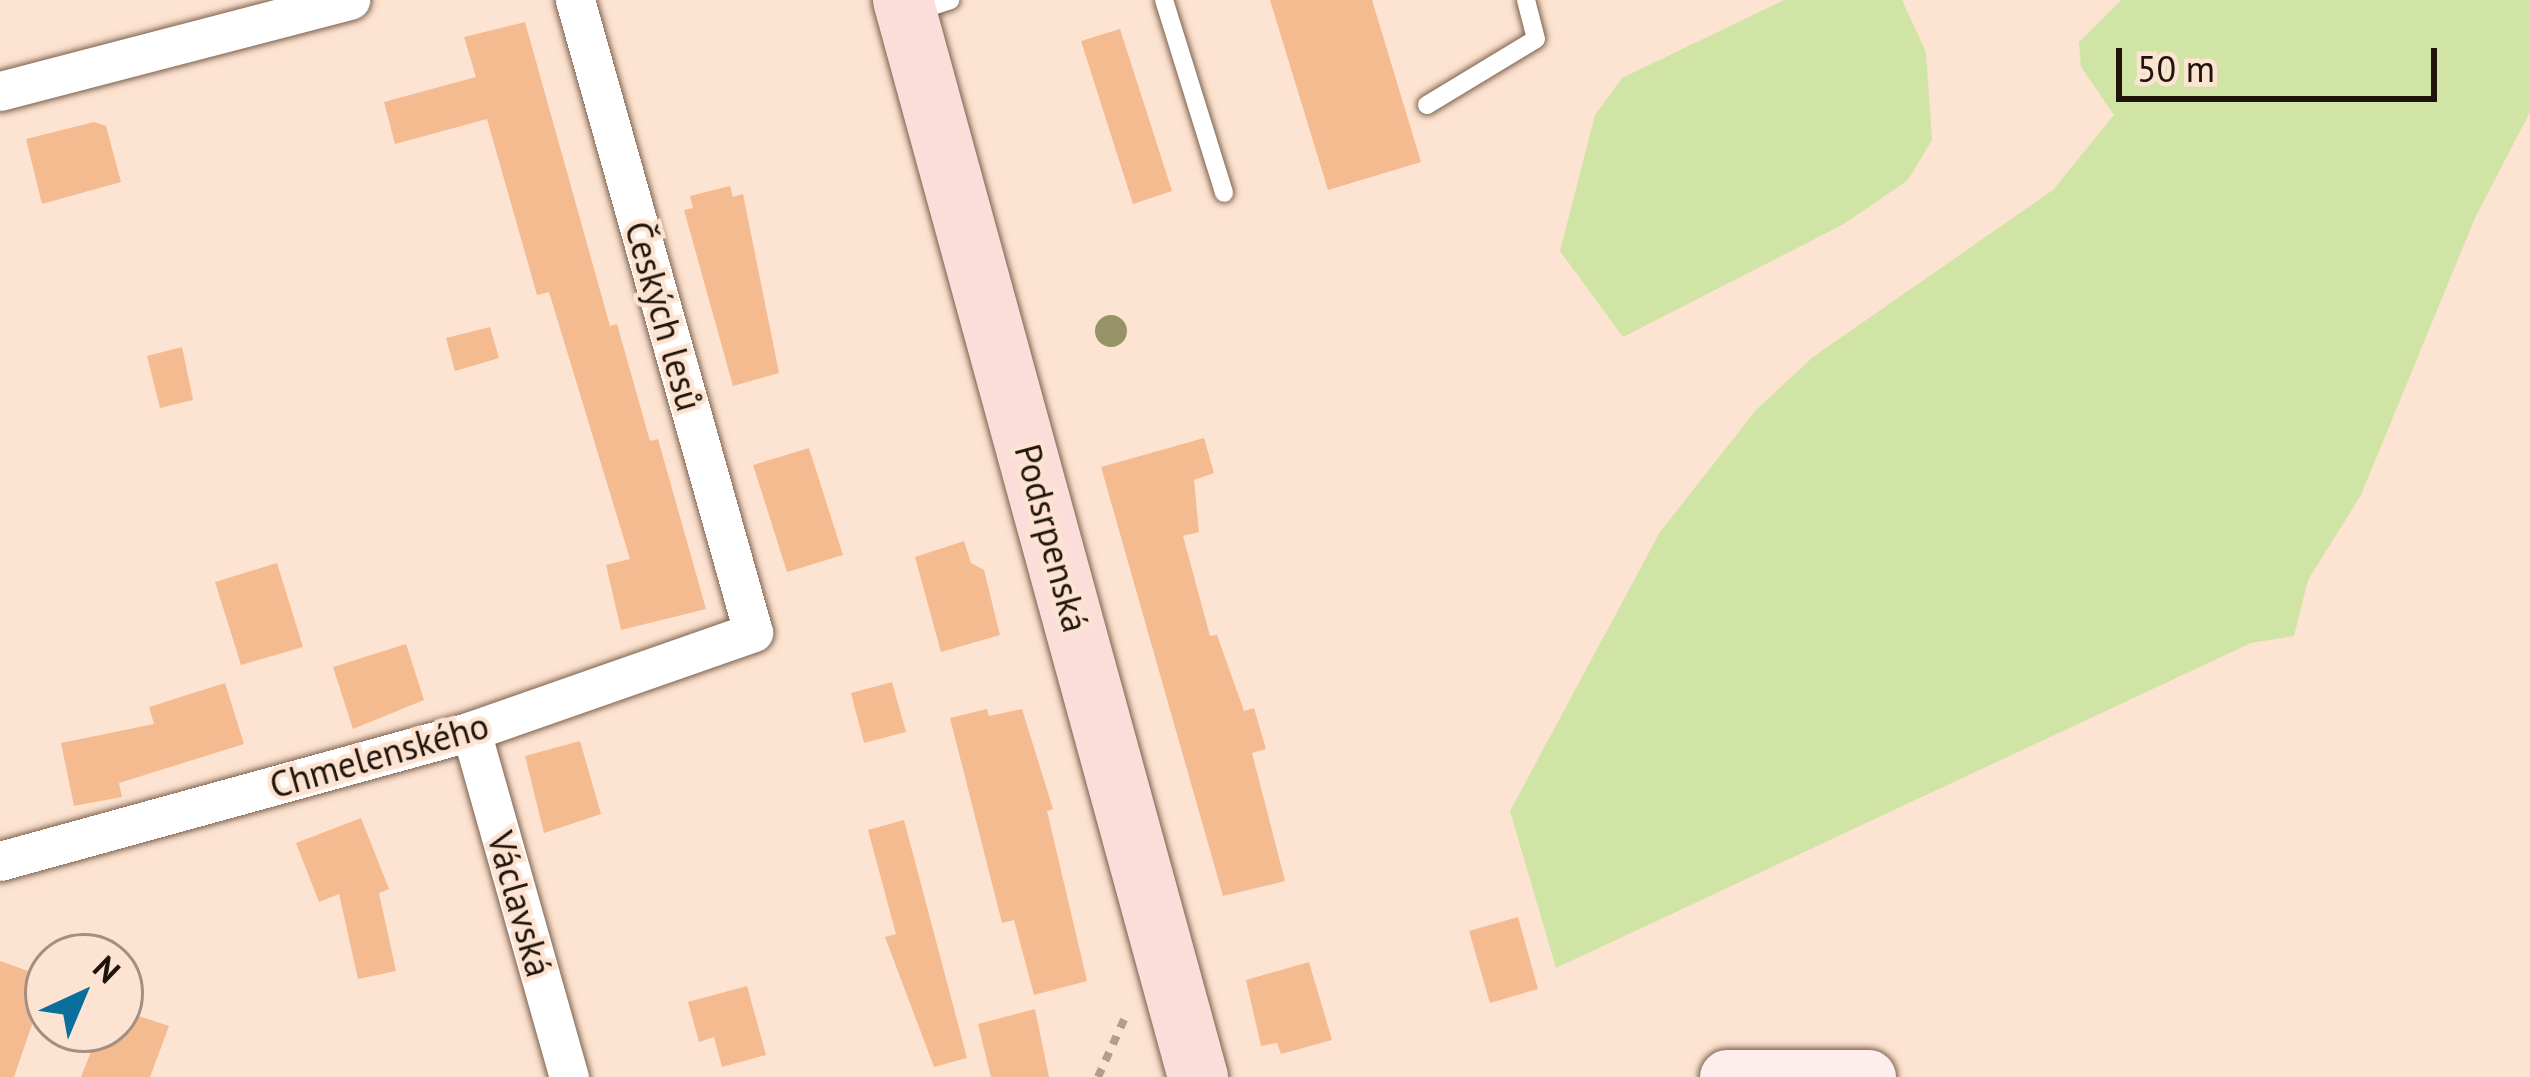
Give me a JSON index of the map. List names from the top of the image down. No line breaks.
{"streets":{"main road":["Podsrpenská"],"street":["Českých lesů","Chmelenského","Václavská"]},"crossings":[["Českých lesů","Chmelenského"],["Chmelenského","Václavská"]],"scale_bar":"50 m","north":"top right"}
